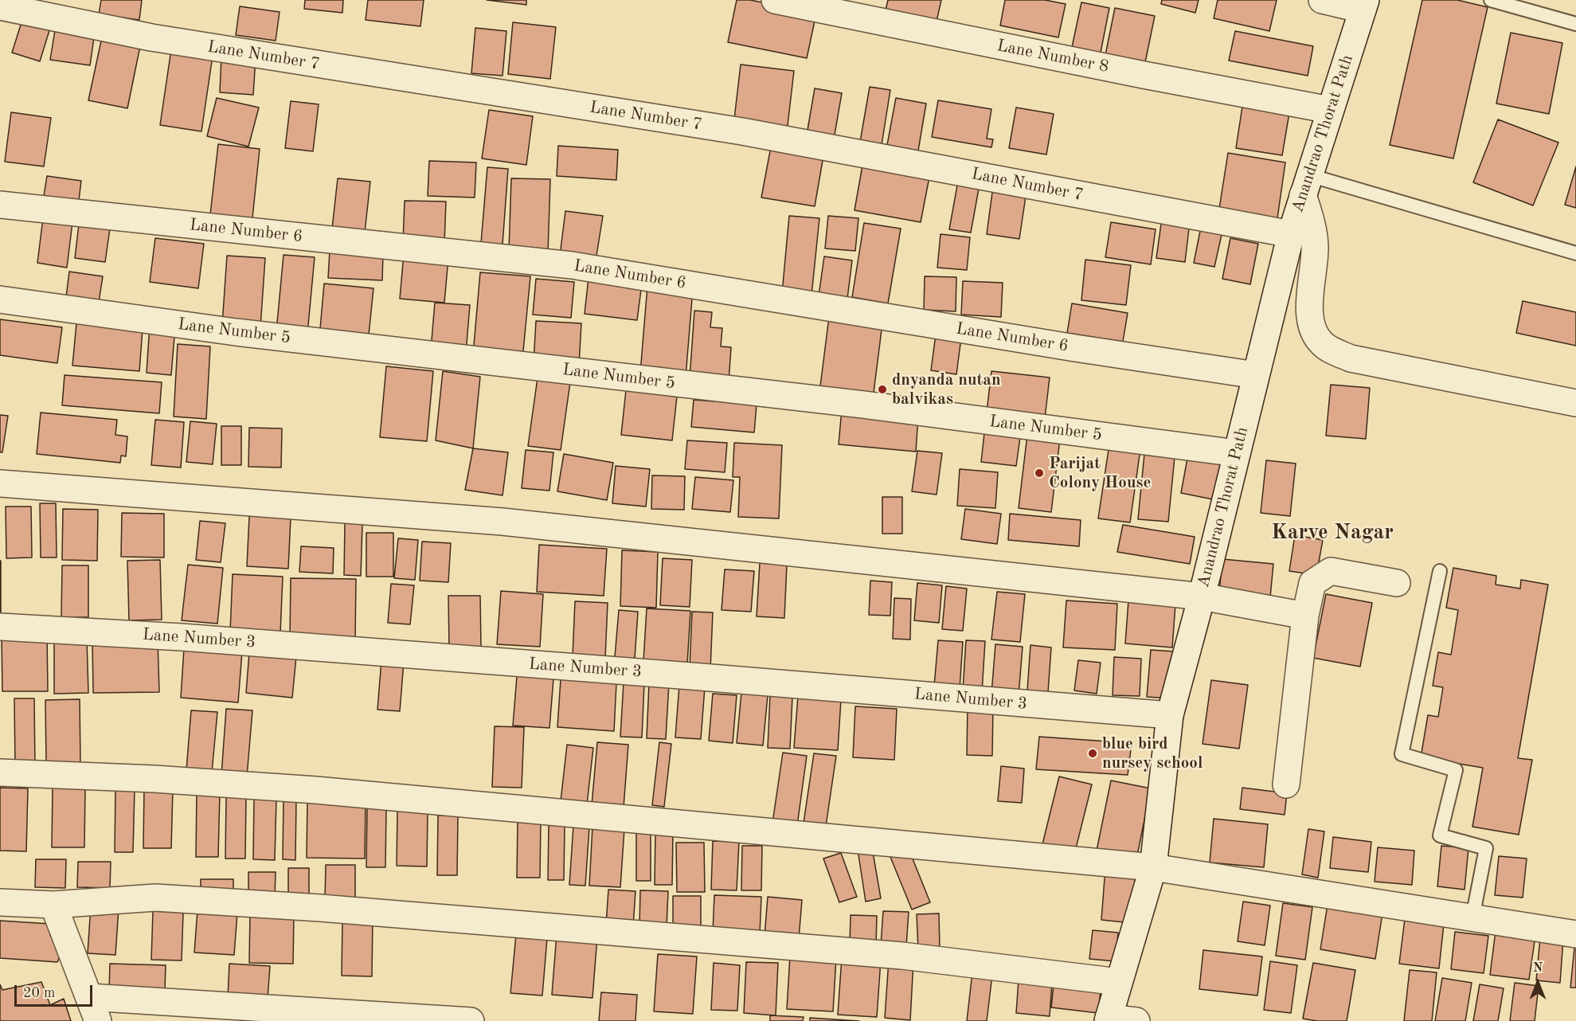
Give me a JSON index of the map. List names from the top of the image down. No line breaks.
{"streets":{"street":["Lane Number 7","Lane Number 8","Anandrao Thorat Path","Lane Number 6","Lane Number 5","Lane Number 3"]},"crossings":[["Lane Number 7","Anandrao Thorat Path"],["Lane Number 8","Anandrao Thorat Path"],["Anandrao Thorat Path","Lane Number 6"],["Anandrao Thorat Path","Lane Number 5"],["Anandrao Thorat Path","Lane Number 3"]],"districts":["Karve Nagar"],"places":["dnyanda nutan balvikas","Parijat Colony House","blue bird nursey school"],"scale_bar":"20 m","north":"top"}
